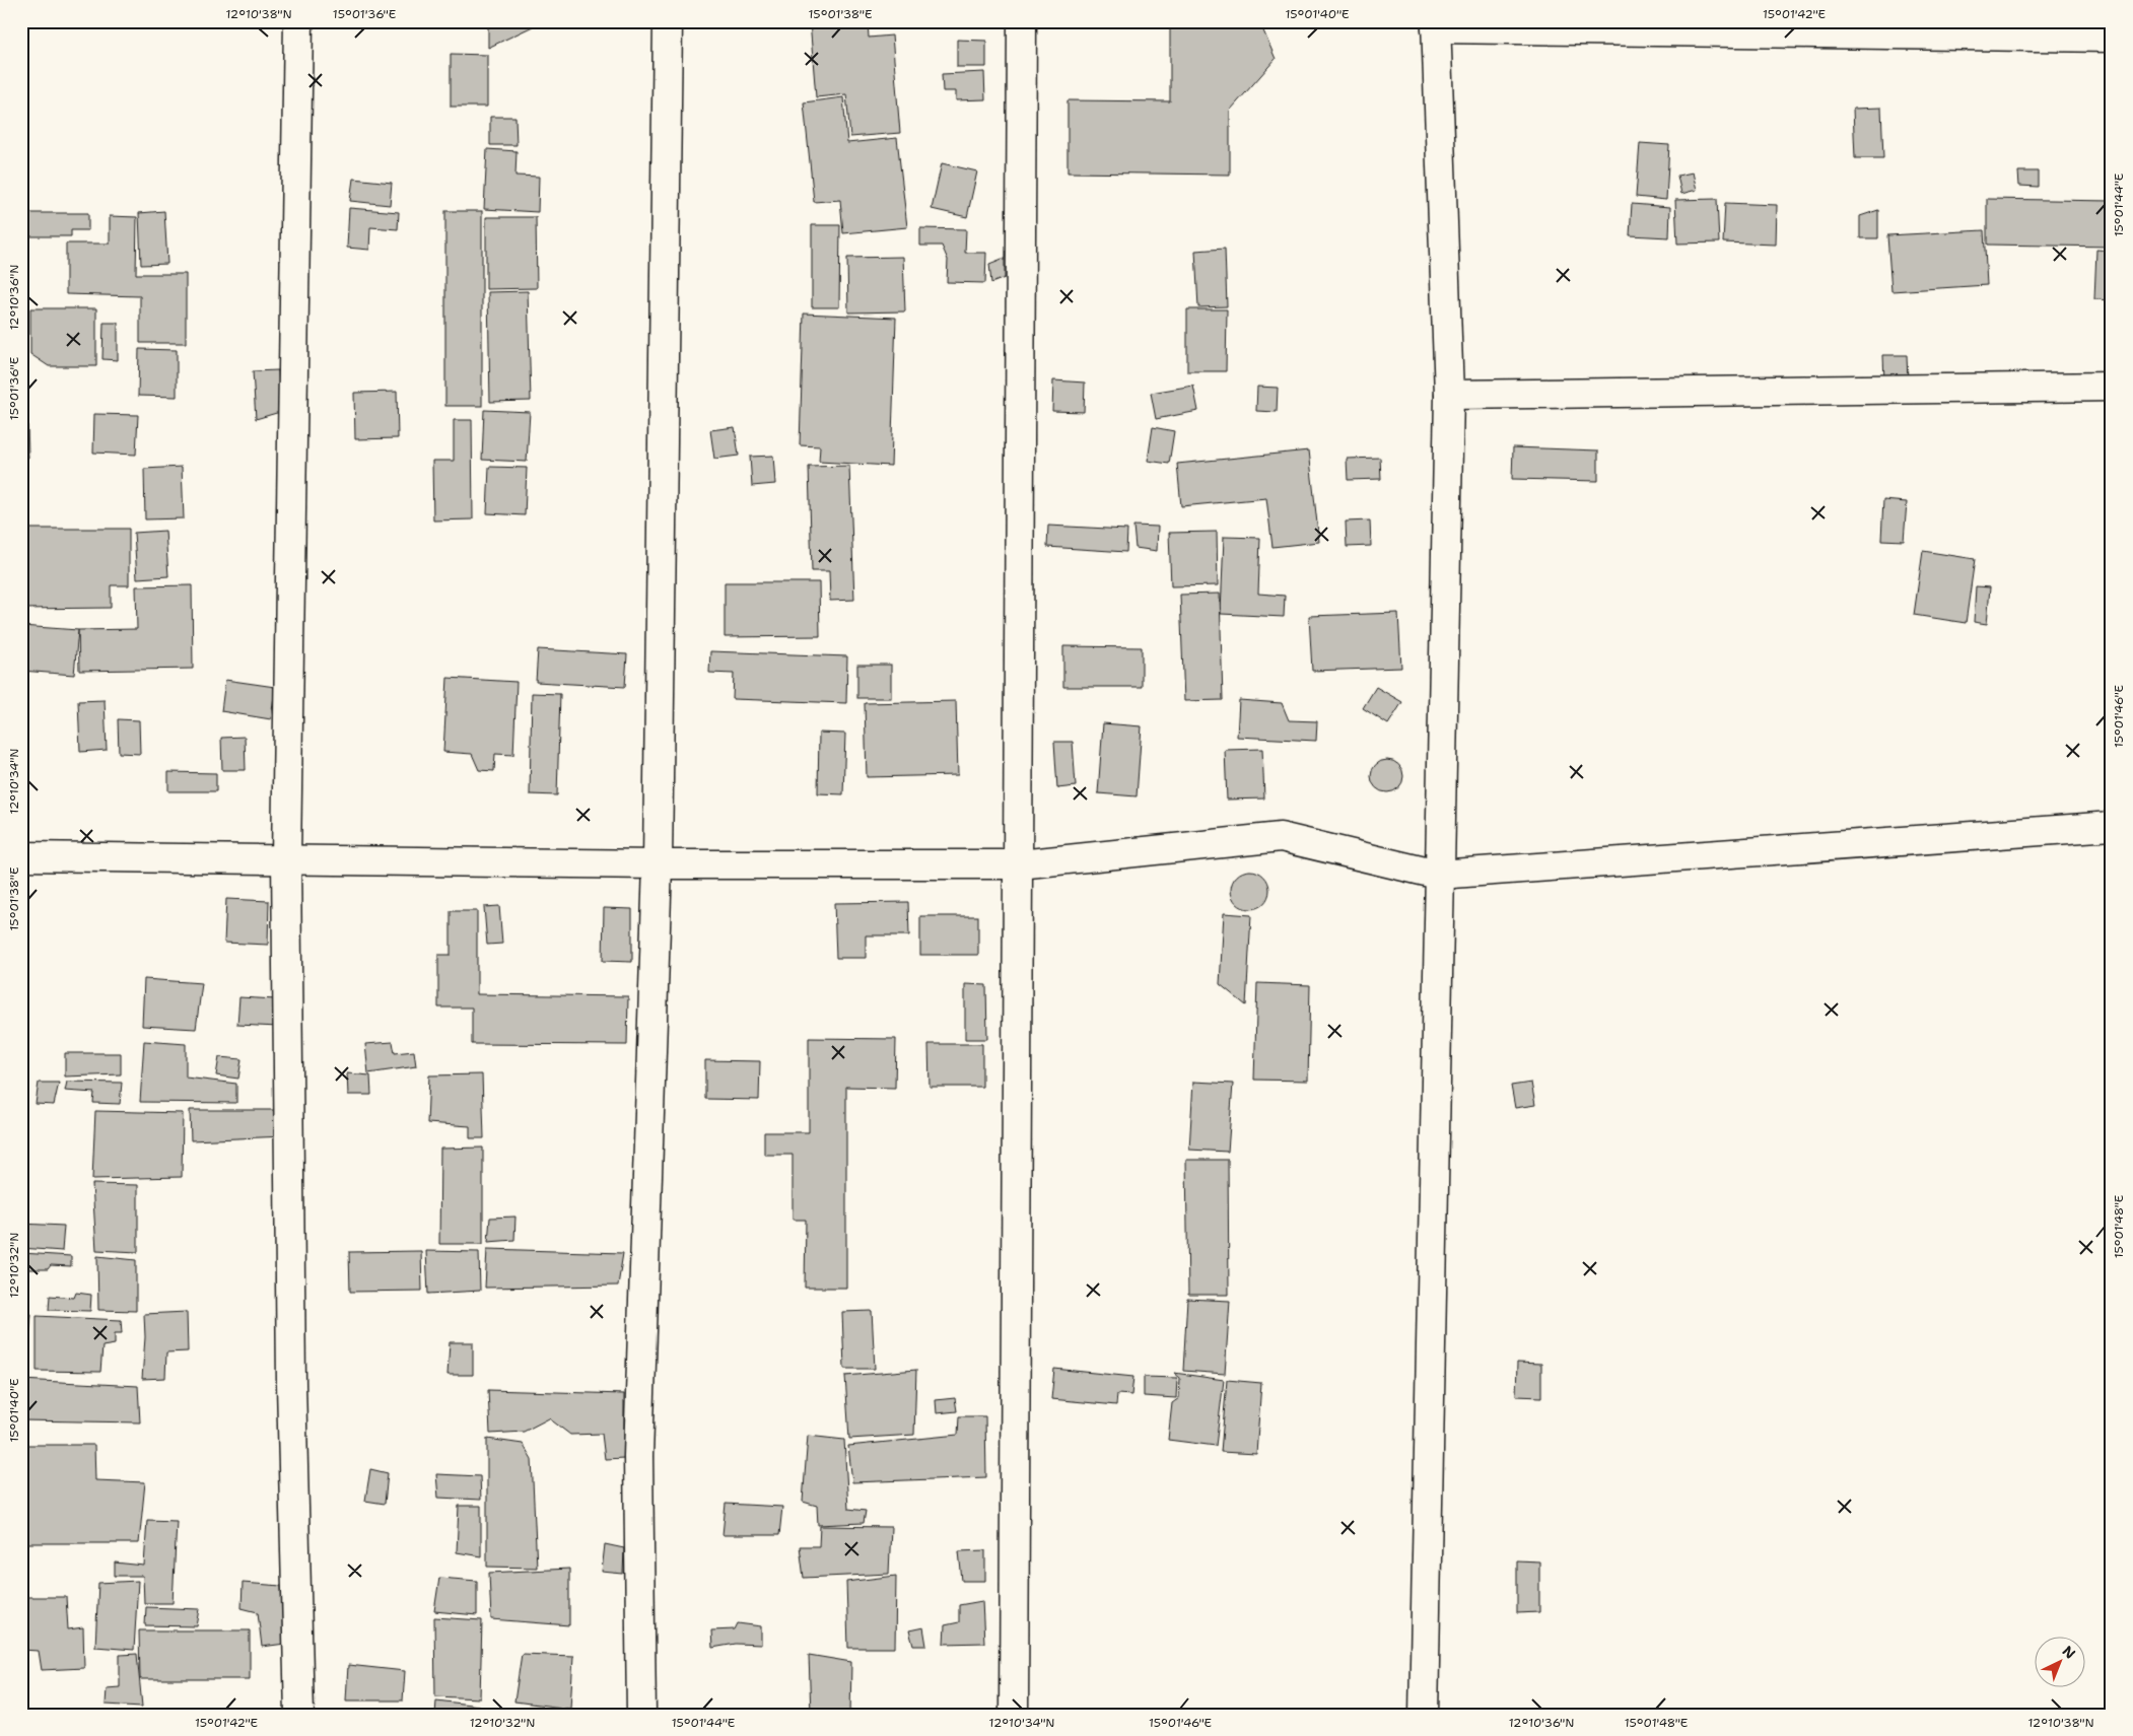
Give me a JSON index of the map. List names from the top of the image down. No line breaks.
{"north":"top right","coordinates":["12°10'38\"N","15°01'36\"E","15°01'38\"E","15°01'40\"E","15°01'42\"E","15°01'44\"E","12°10'36\"N","15°01'46\"E","12°10'34\"N","15°01'48\"E","12°10'32\"N"]}
